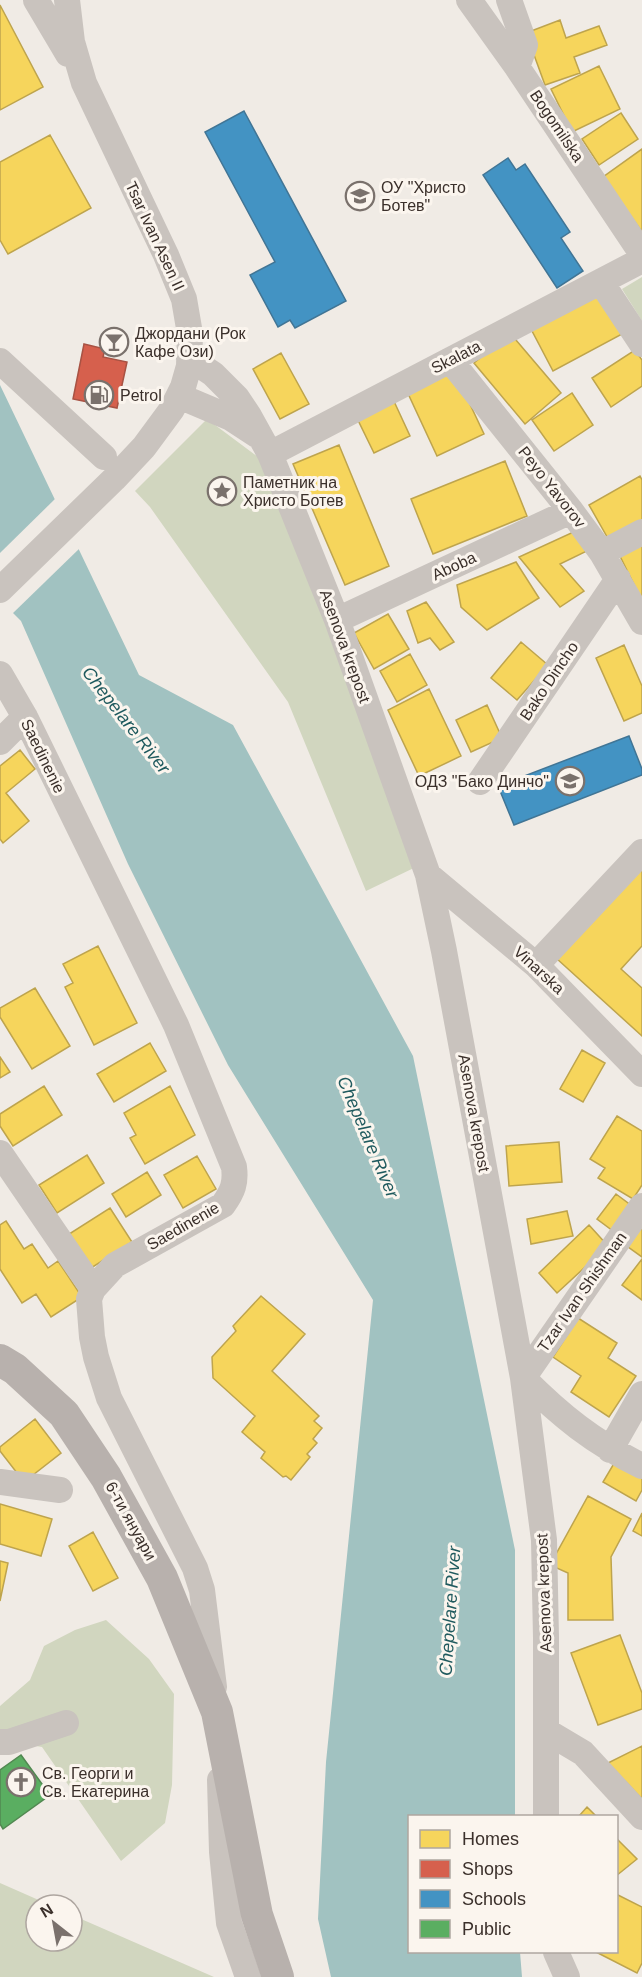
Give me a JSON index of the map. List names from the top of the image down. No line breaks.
{"streets":{"main road":["6-ти януари"],"street":["Bogomilska","Tsar Ivan Asen II","Skalata","Peyo Yavorov","Aboba","Asenova krepost","Bako Dincho","Saedinenie","Vinarska","Tzar Ivan Shishman"]},"crossings":[["Tsar Ivan Asen II","Asenova krepost"],["Skalata","Peyo Yavorov"],["Skalata","Asenova krepost"],["Peyo Yavorov","Aboba"],["Peyo Yavorov","Bako Dincho"],["Aboba","Asenova krepost"],["Asenova krepost","Vinarska"],["Asenova krepost","Tzar Ivan Shishman"]],"water":["Chepelare River"],"places":{"school or university":["ОУ \"Христо Ботев\"","ОДЗ \"Бако Динчо\""],"bar":["Джордани (Рок Кафе Ози)"],"fuel station":["Petrol"],"place":["Паметник на Христо Ботев"],"church":["Св. Георги и Св. Екатерина"]},"legend":["Homes","Shops","Schools","Public"],"north":"top left"}
